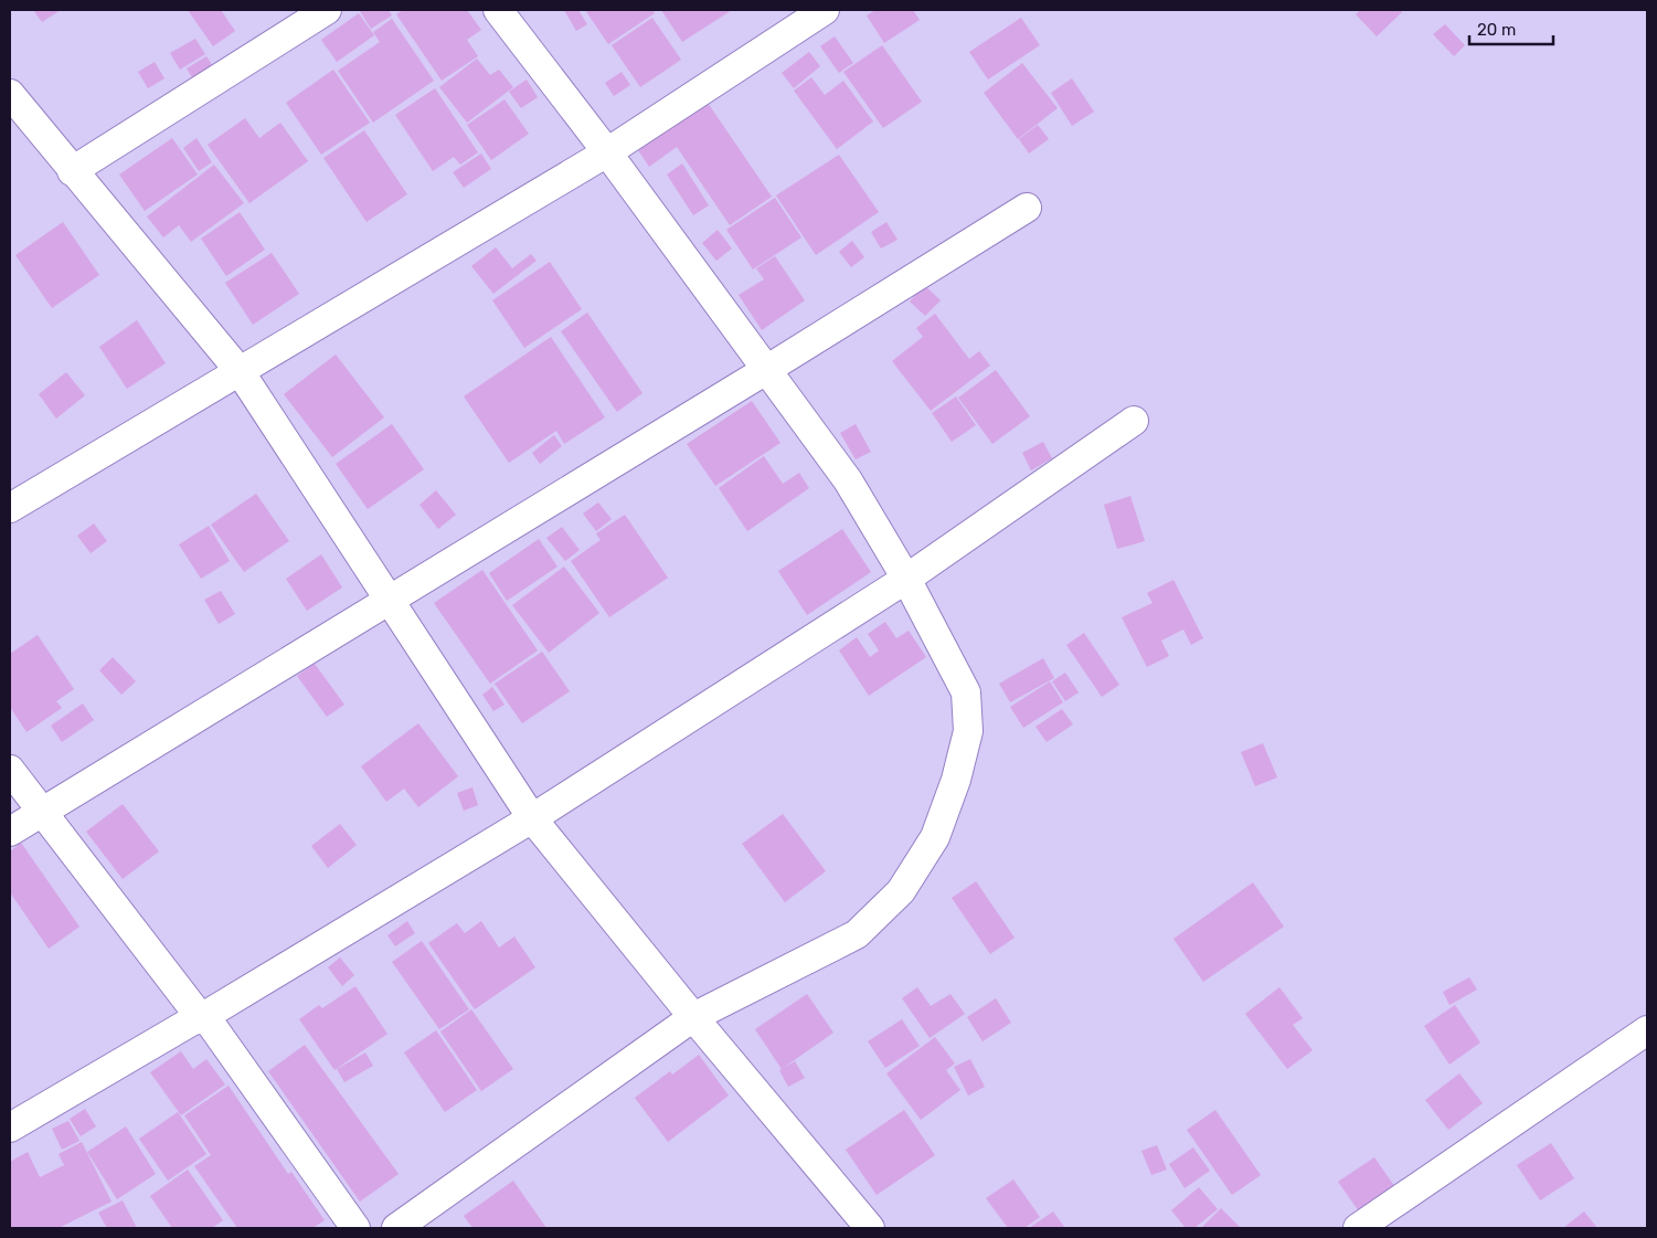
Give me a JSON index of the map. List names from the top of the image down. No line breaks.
{"scale_bar":"20 m"}
